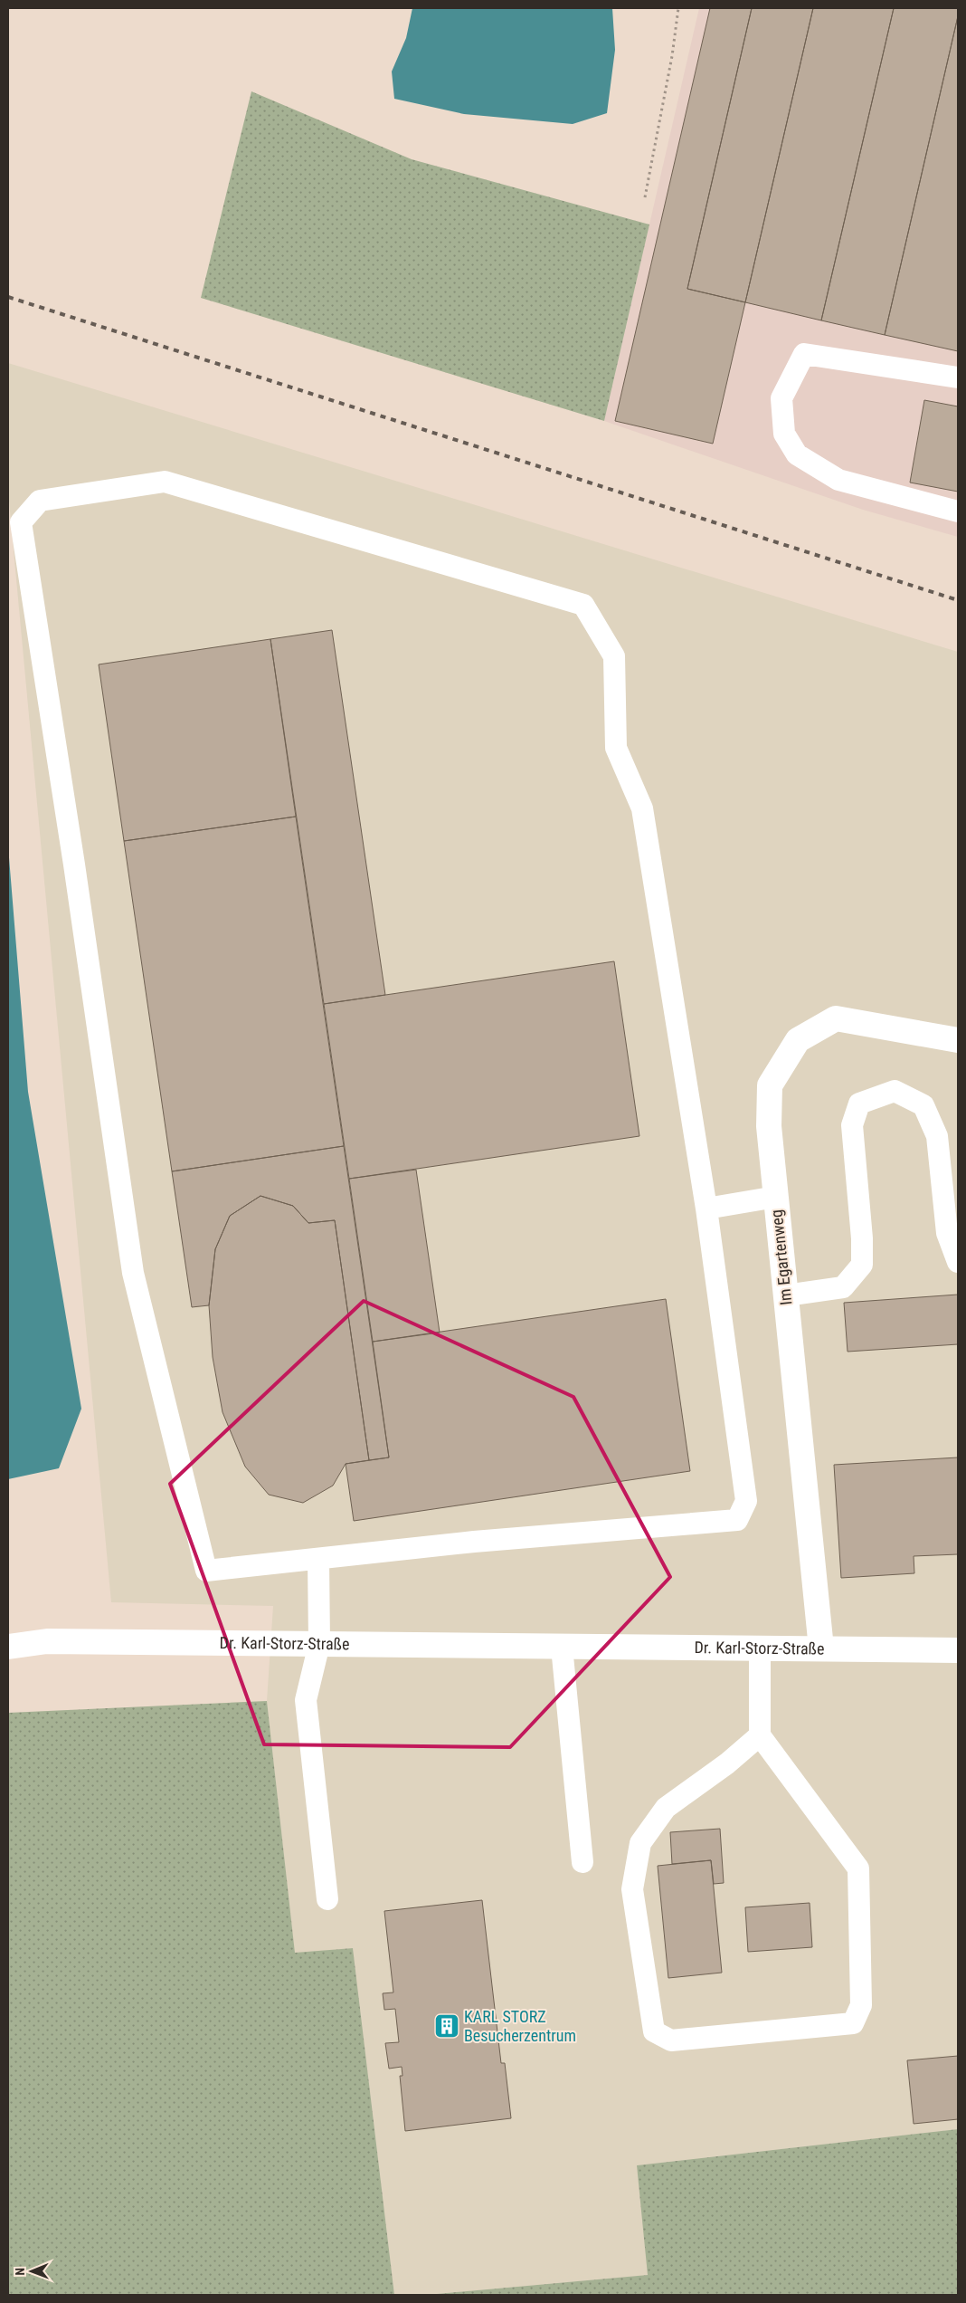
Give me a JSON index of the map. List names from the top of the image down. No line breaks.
{"streets":{"street":["Im Egartenweg","Dr. Karl-Storz-Straße"]},"crossings":[["Im Egartenweg","Dr. Karl-Storz-Straße"]],"places":{"building":["KARL STORZ Besucherzentrum"]},"north":"left"}
